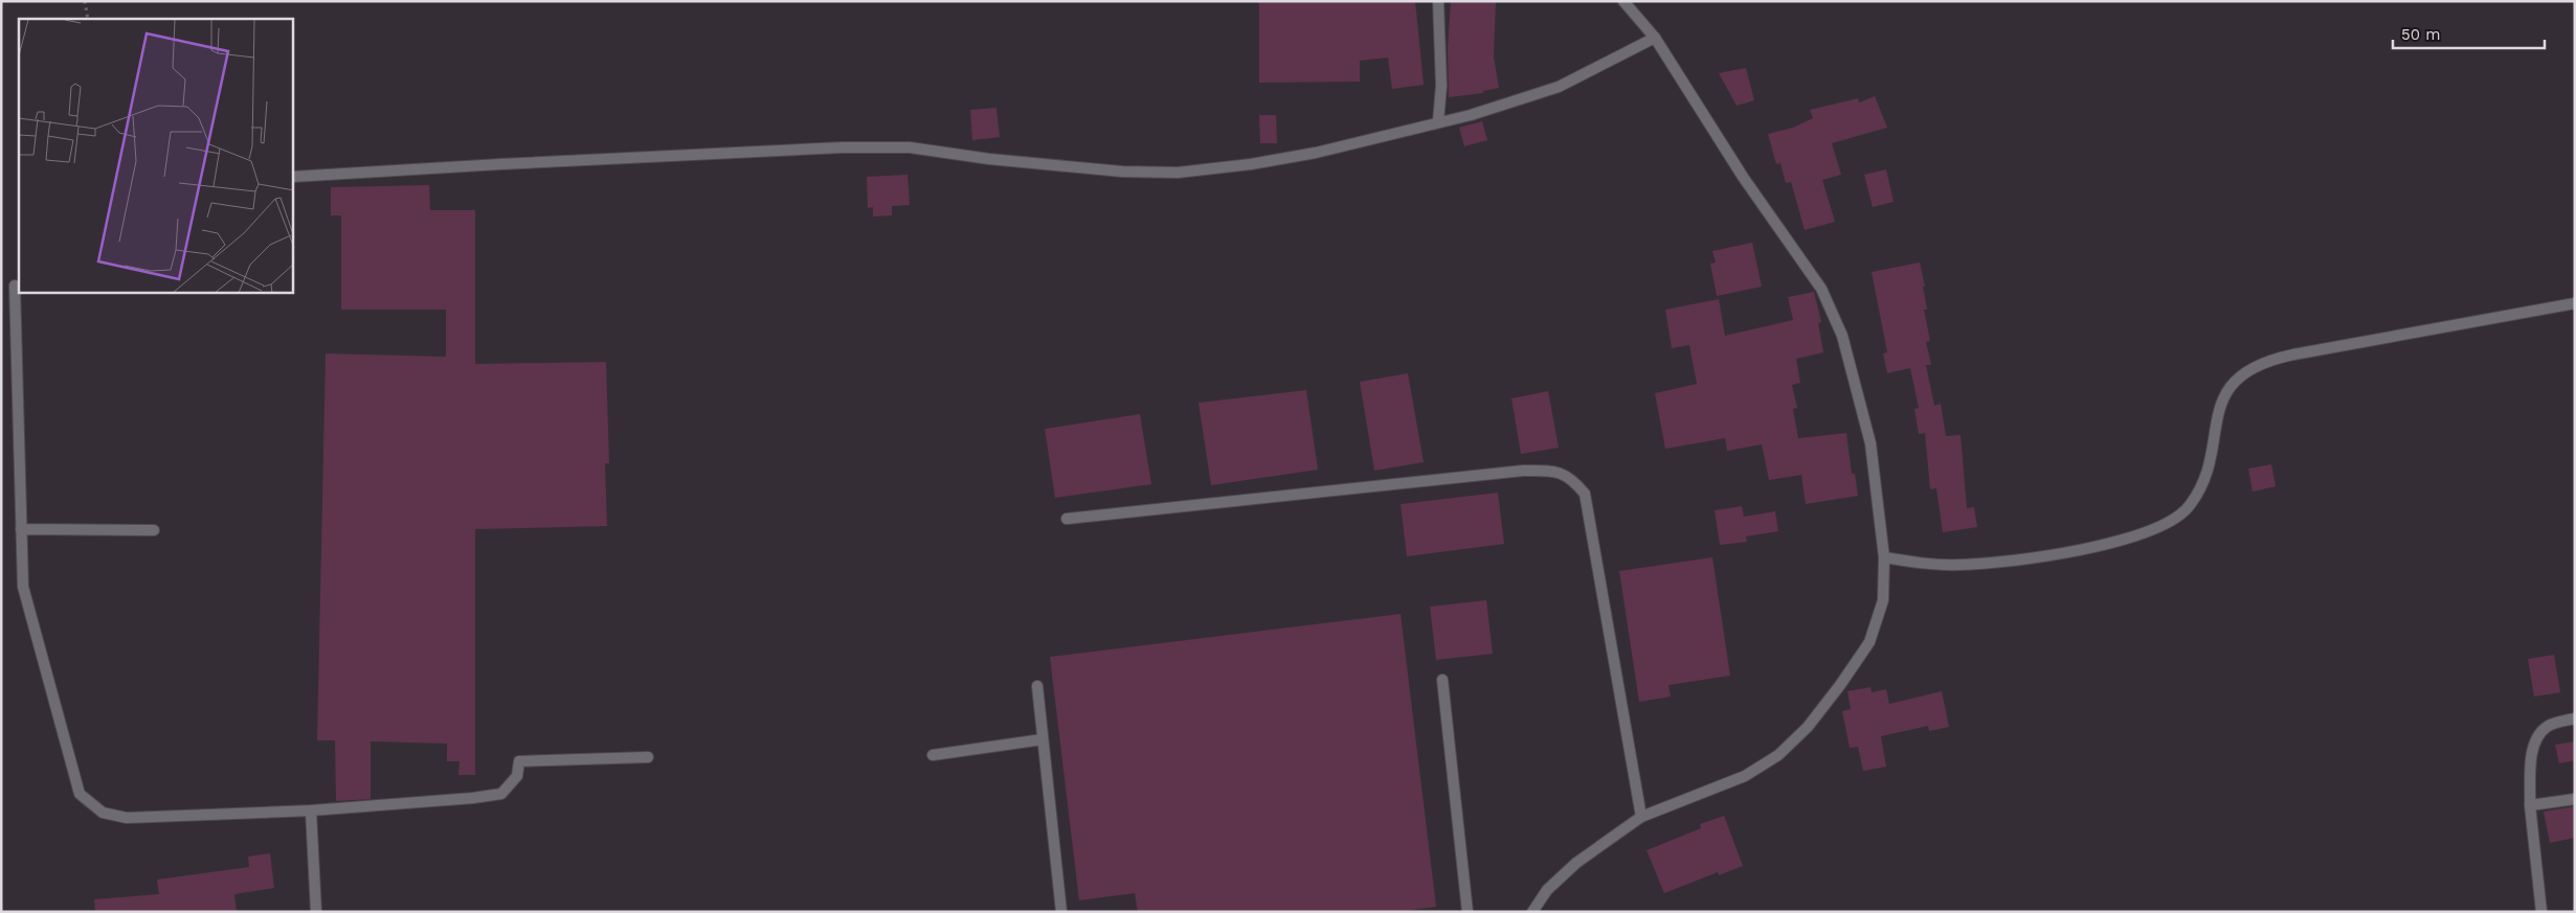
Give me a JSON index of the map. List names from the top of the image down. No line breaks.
{"scale_bar":"50 m"}
